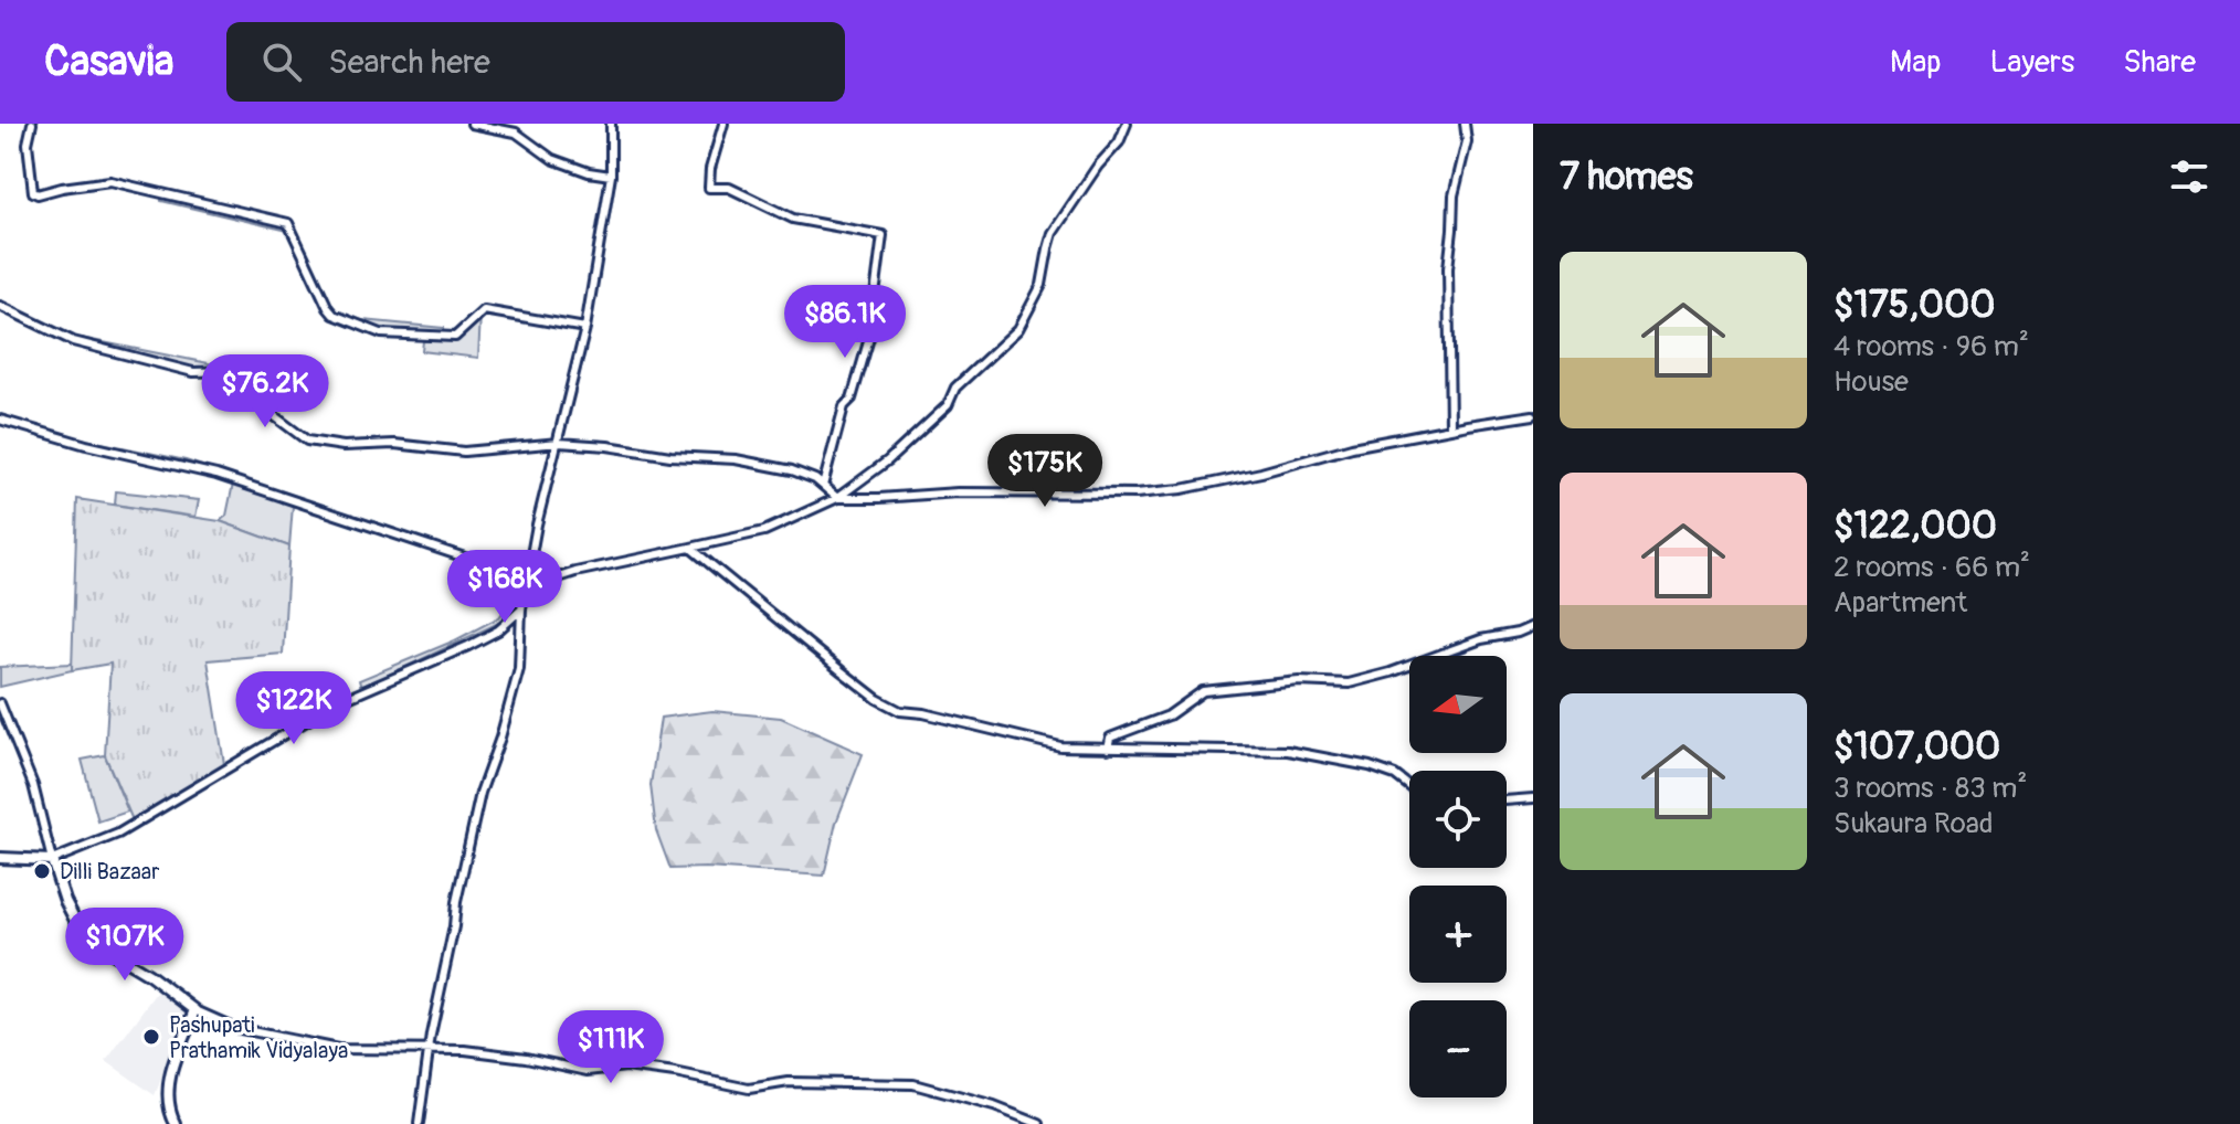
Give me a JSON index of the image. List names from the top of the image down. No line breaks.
{"places":["Dilli Bazaar","Pashupati Prathamik Vidyalaya"],"north":"left","page":{"header":"Casavia","search":"Search here","nav":["Map","Layers","Share"],"heading":"7 homes","list":[{"name":"$175,000","note":"4 rooms · 96 m² · House"},{"name":"$122,000","note":"2 rooms · 66 m² · Apartment"},{"name":"$107,000","note":"3 rooms · 83 m² · Sukaura Road"}],"price":["$86.1K","$76.2K","$175K","$168K","$122K","$107K","$111K"],"map_buttons":["+","−"]}}
